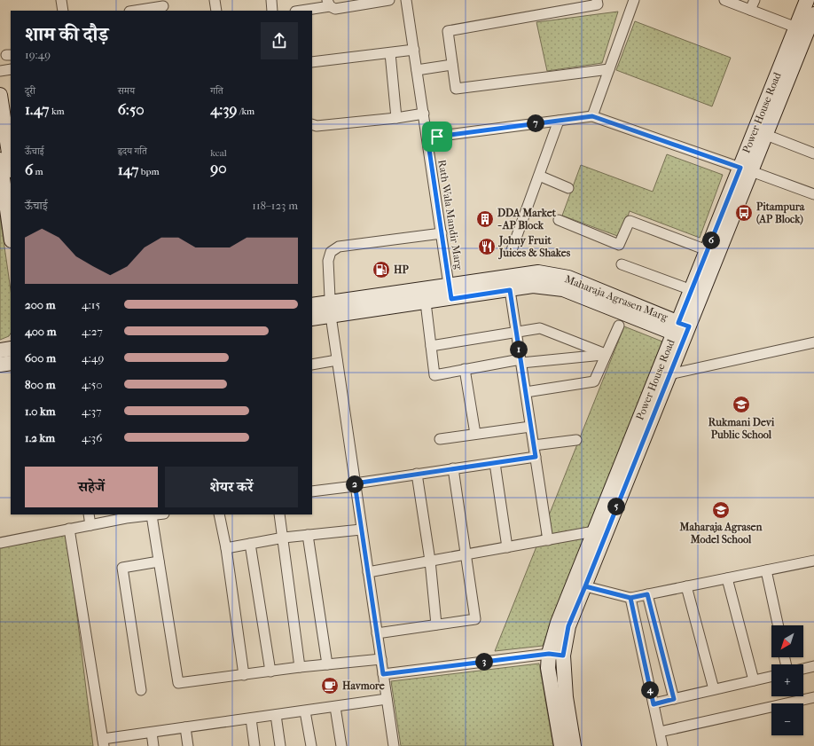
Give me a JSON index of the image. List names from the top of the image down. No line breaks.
{"streets":{"street":["Power House Road","Rath Wala Mandir Marg","Maharaja Agrasen Marg"]},"crossings":[["Power House Road","Maharaja Agrasen Marg"],["Rath Wala Mandir Marg","Maharaja Agrasen Marg"]],"places":{"bus stop":["Pitampura (AP Block)"],"building":["DDA Market - AP Block"],"restaurant":["Johny Fruit Juices & Shakes"],"fuel station":["HP"],"school or university":["Rukmani Devi Public School","Maharaja Agrasen Model School"],"cafe":["Havmore"]},"north":"bottom left","page":{"heading":["शाम की दौड़","19:49"],"stats":[["दूरी","1.47 km"],["समय","6:50"],["गति","4:39 /km"],["ऊँचाई","6 m"],["हृदय गति","147 bpm"],["kcal","90"]],"pins":["7","6","1","2","5","3","4"],"chart":["ऊँचाई","118–123 m"],"list":[{"name":"200 m","note":"4:15"},{"name":"400 m","note":"4:27"},{"name":"600 m","note":"4:49"},{"name":"800 m","note":"4:50"},{"name":"1.0 km","note":"4:37"},{"name":"1.2 km","note":"4:36"}],"buttons":["सहेजें","शेयर करें"],"map_buttons":["+","−"]}}
